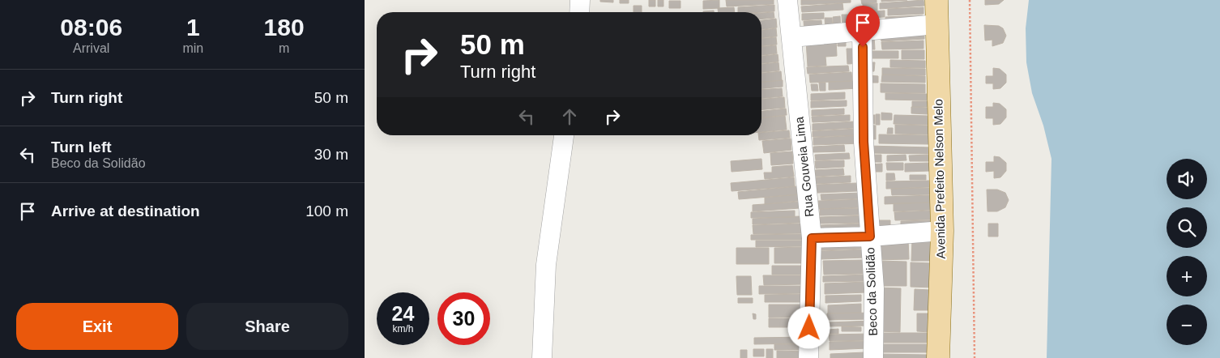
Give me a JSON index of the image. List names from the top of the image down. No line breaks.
{"streets":{"main road":["Avenida Prefeito Nelson Melo"],"street":["Rua Gouveia Lima","Beco da Solidão"]},"page":{"eta":["08:06","Arrival","1","min","180","m"],"turn":["50 m","Turn right"],"list":[{"name":"Turn right","value":"50 m"},{"name":"Turn left","note":"Beco da Solidão","value":"30 m"},{"name":"Arrive at destination","value":"100 m"}],"map_buttons":["+","−"],"speed":"24 km/h","limit":"30","buttons":["Exit","Share"]}}
